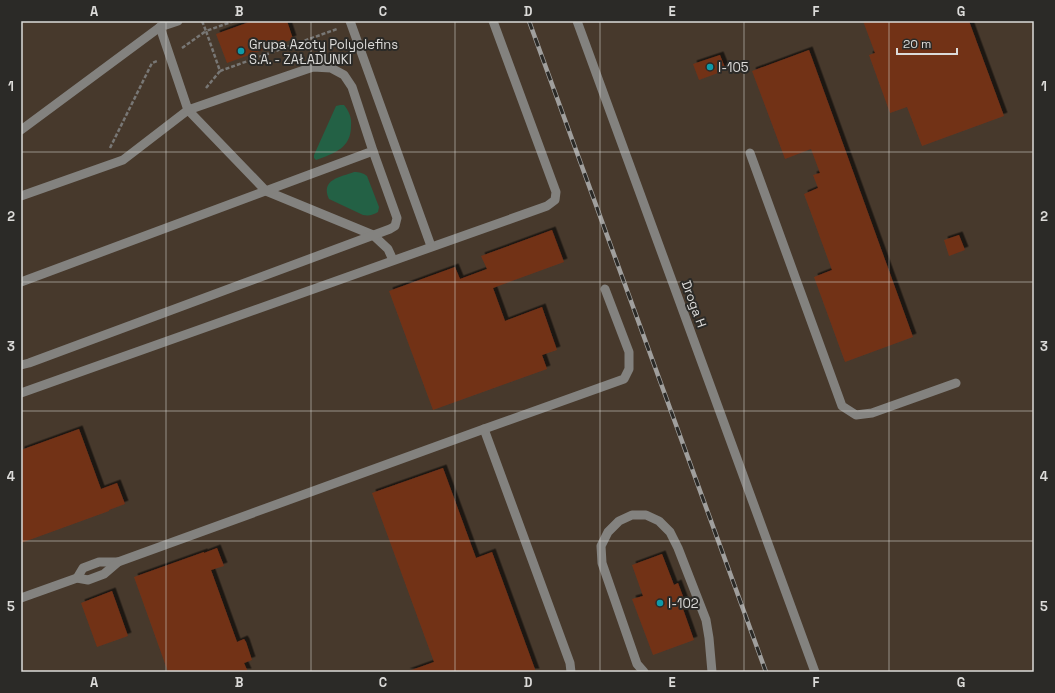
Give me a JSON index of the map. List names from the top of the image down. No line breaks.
{"streets":{"lane":["Droga H"]},"places":["Grupa Azoty Polyolefins S.A. - ZAŁADUNKI","I-105","I-102"],"scale_bar":"20 m","grid":{"columns":["A","B","C","D","E","F","G"],"rows":["1","2","3","4","5"]}}
